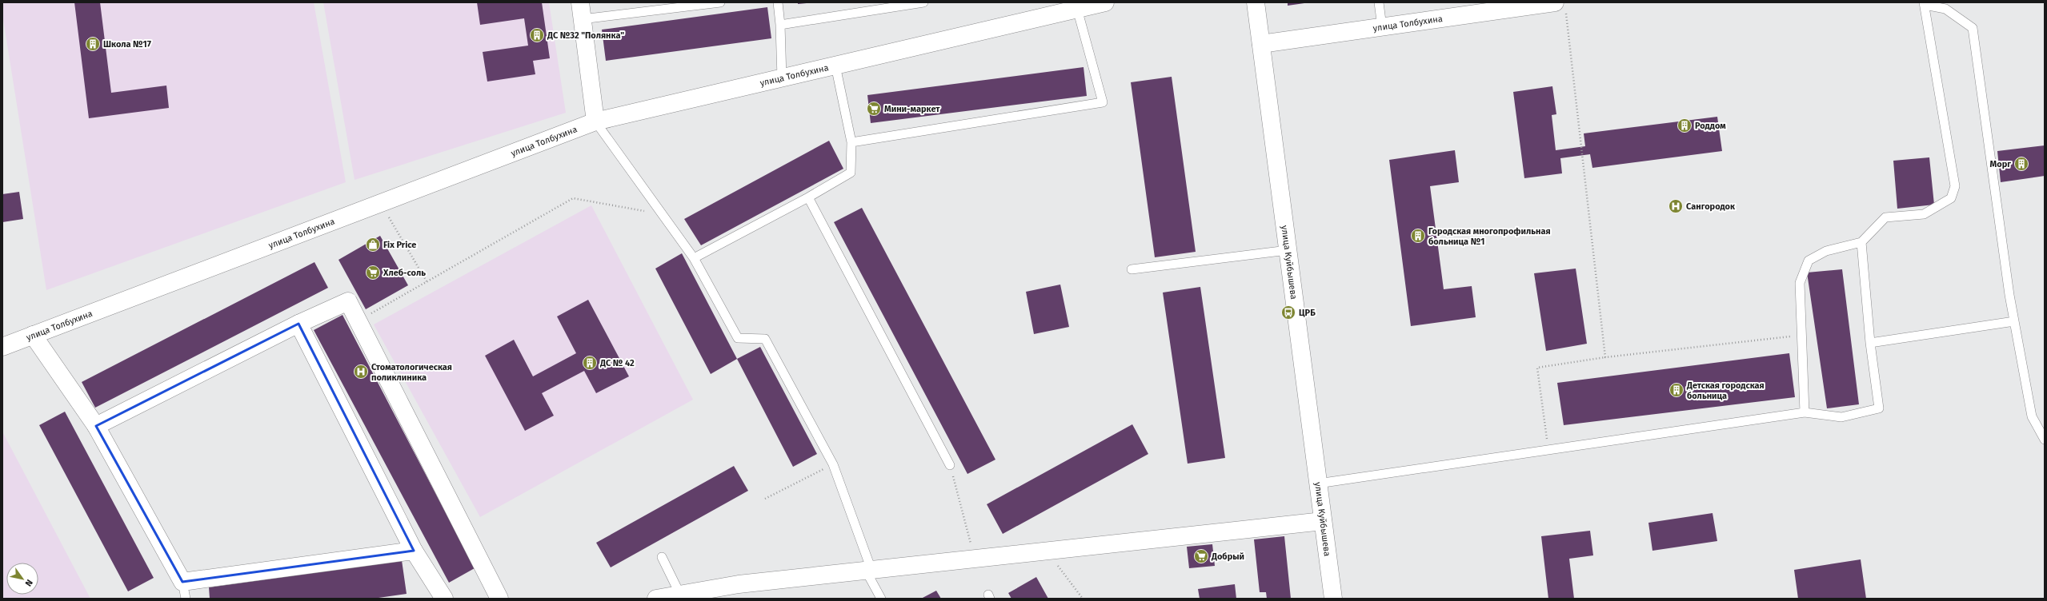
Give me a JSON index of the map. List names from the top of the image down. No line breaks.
{"streets":{"street":["улица Толбухина","улица Куйбышева"]},"crossings":[["улица Толбухина","улица Куйбышева"]],"places":{"building":["ДС №32 \"Полянка\"","Школа №17","Роддом","Морг","Городская многопрофильная больница №1","ДС № 42","Детская городская больница"],"supermarket":["Мини-маркет","Хлеб-соль","Добрый"],"hospital":["Сангородок","Стоматологическая поликлиника"],"shop":["Fix Price"],"bus stop":["ЦРБ"]},"north":"bottom right"}
